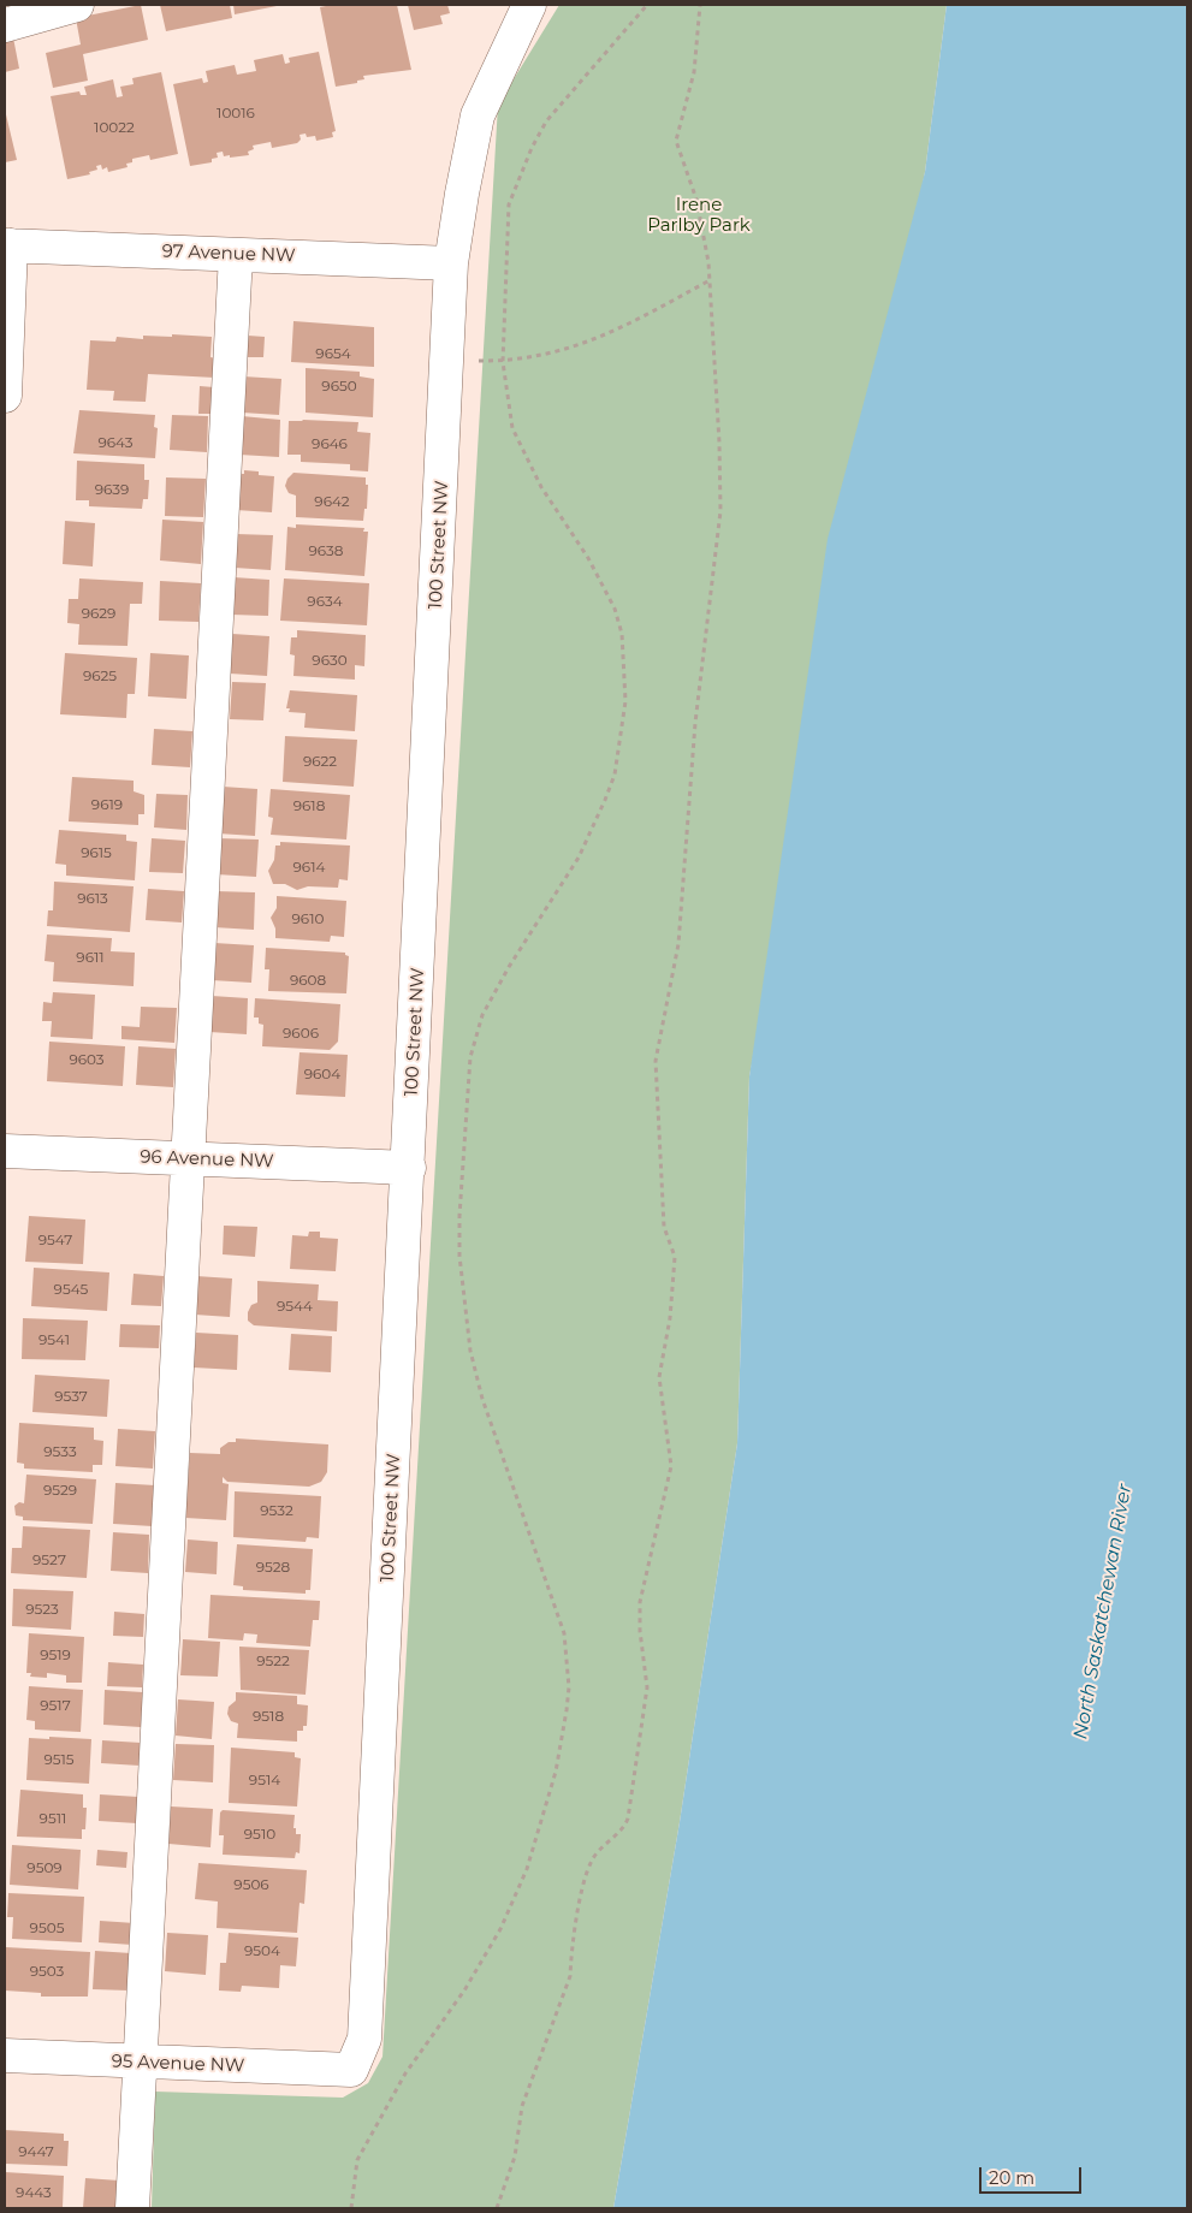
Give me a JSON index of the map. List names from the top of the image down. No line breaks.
{"streets":{"street":["97 Avenue NW","100 Street NW","96 Avenue NW","95 Avenue NW"]},"crossings":[["97 Avenue NW","100 Street NW"],["100 Street NW","96 Avenue NW"],["100 Street NW","95 Avenue NW"]],"water":["North Saskatchewan River"],"parks":["Irene Parlby Park"],"house_numbers":["10016","10022","9654","9650","9643","9646","9639","9642","9638","9634","9629","9630","9625","9622","9619","9618","9615","9614","9613","9610","9611","9608","9606","9603","9604","9547","9545","9544","9541","9537","9533","9529","9532","9527","9528","9523","9519","9522","9517","9518","9515","9514","9511","9510","9509","9506","9505","9504","9503","9447","9443"],"scale_bar":"20 m"}
